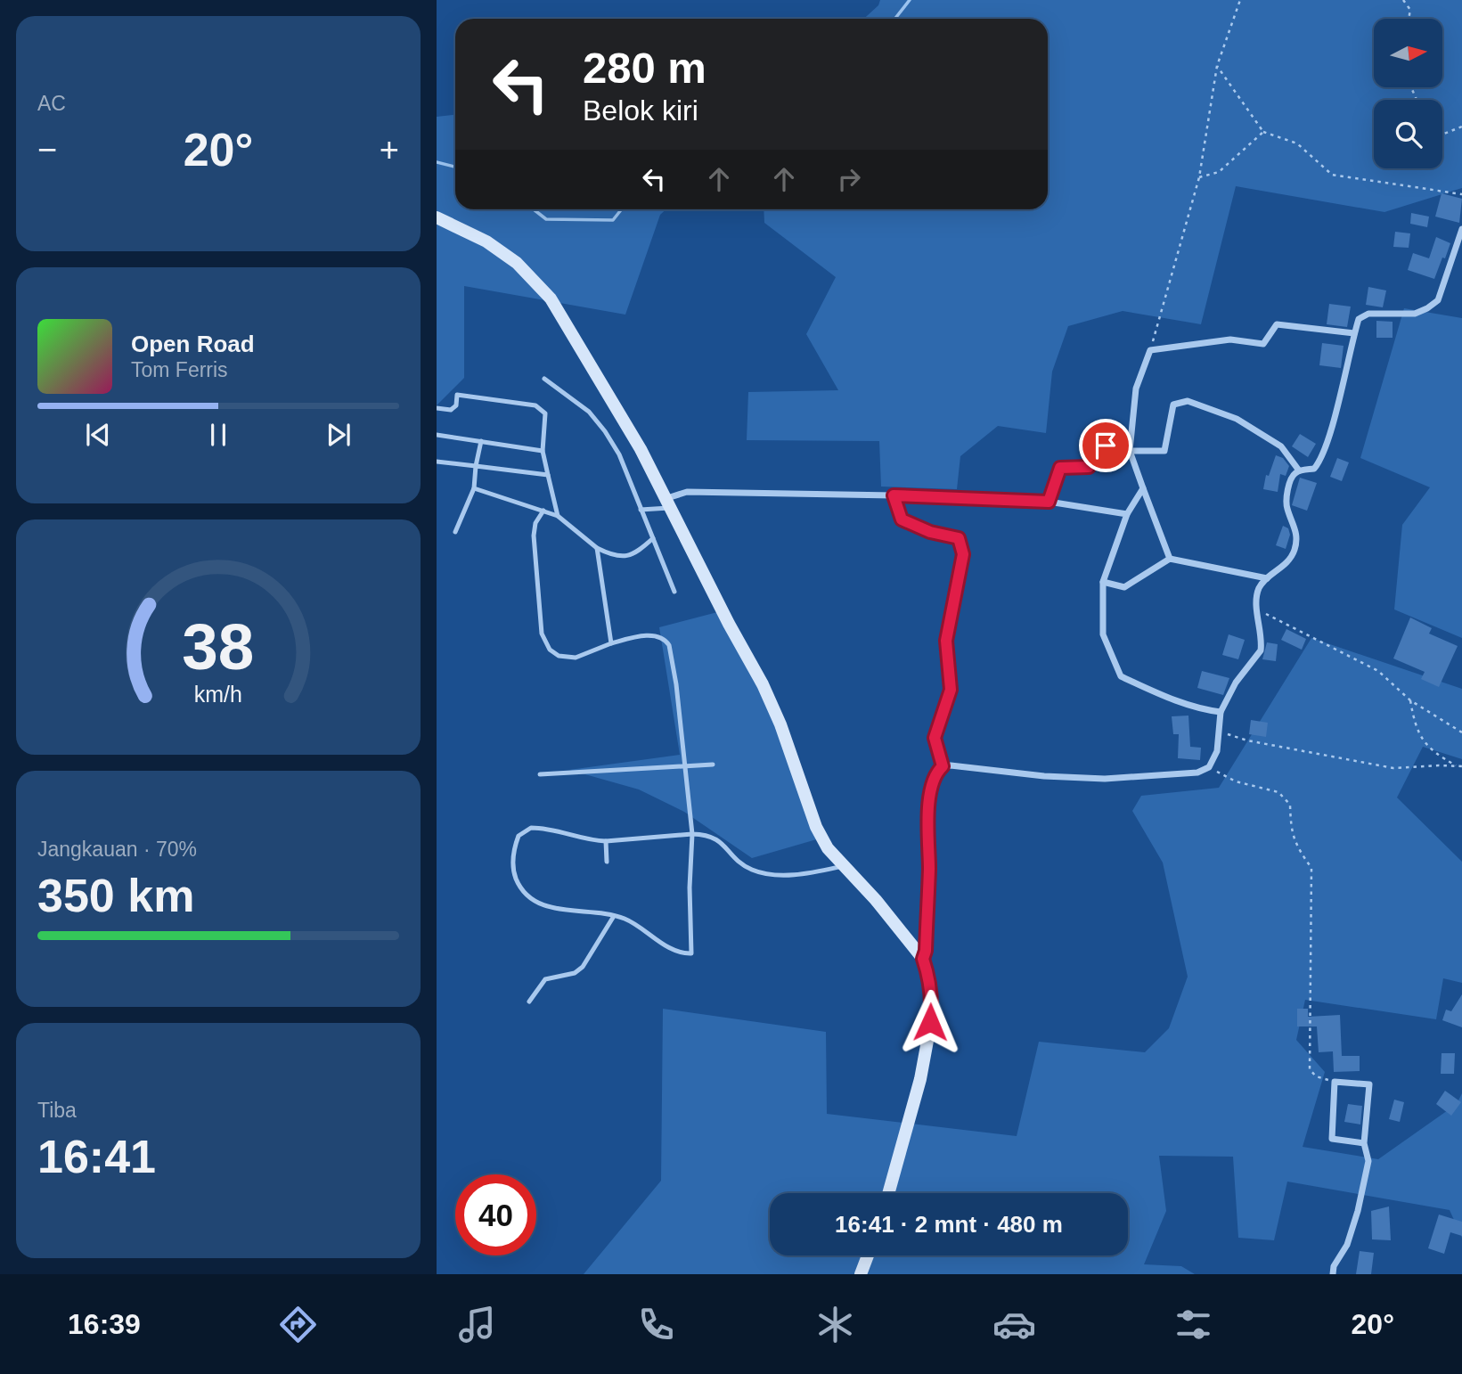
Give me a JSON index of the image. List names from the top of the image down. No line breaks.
{"north":"right","page":{"tile":["AC",["Jangkauan · 70%","350 km"],["Tiba","16:41"]],"turn":["280 m","Belok kiri"],"heat":["−","20°","+"],"song":["Open Road","Tom Ferris"],"limit":"40","trip":"16:41 · 2 mnt · 480 m","tabs":["16:39","20°"],"gauge":["38","km/h"]}}
